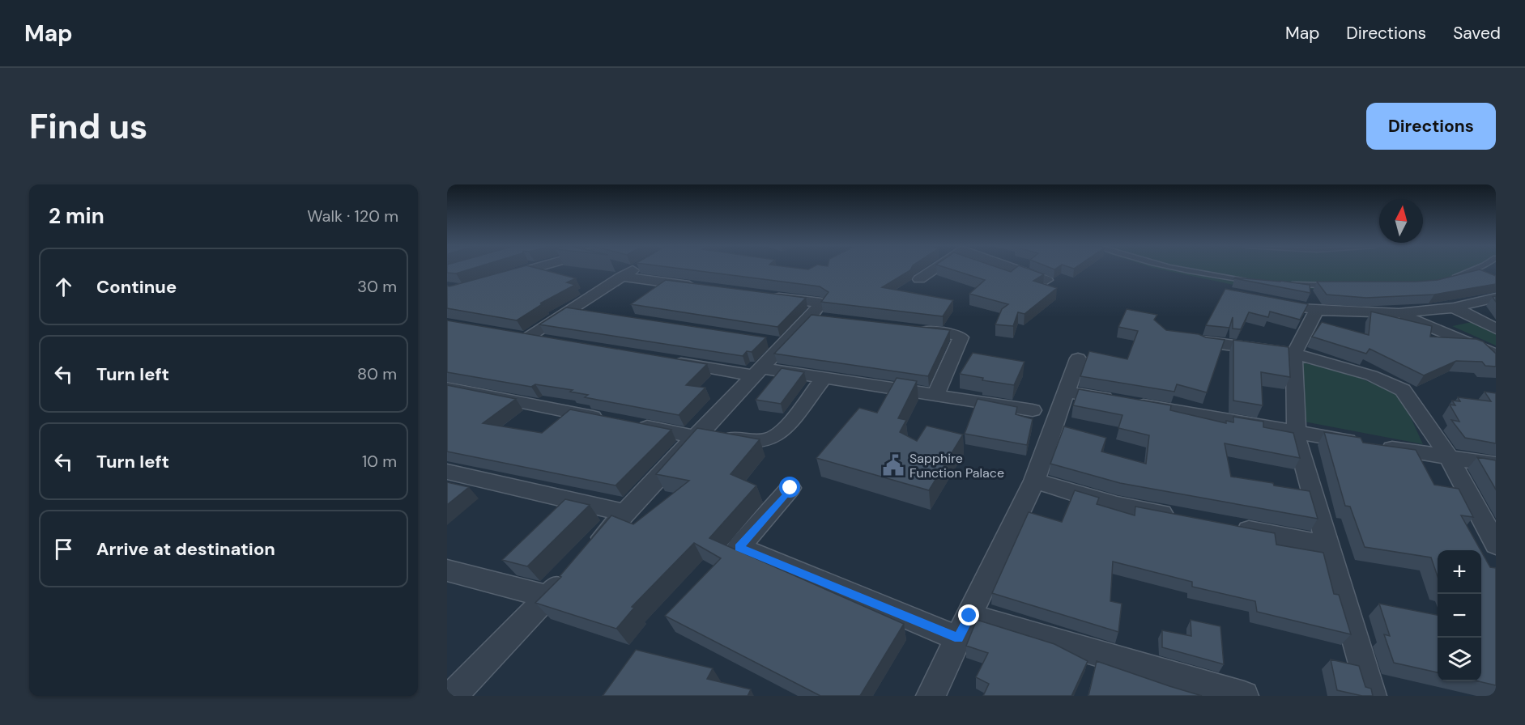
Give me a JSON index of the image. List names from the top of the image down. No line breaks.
{"places":{"public building":["Sapphire Function Palace"]},"north":"top","page":{"header":"Map","nav":["Map","Directions","Saved"],"buttons":"Directions","title":"Find us","heading":["2 min","Walk · 120 m"],"list":[["Continue","30 m"],["Turn left","80 m"],["Turn left","10 m"],"Arrive at destination"],"map_buttons":["+","−"]}}
